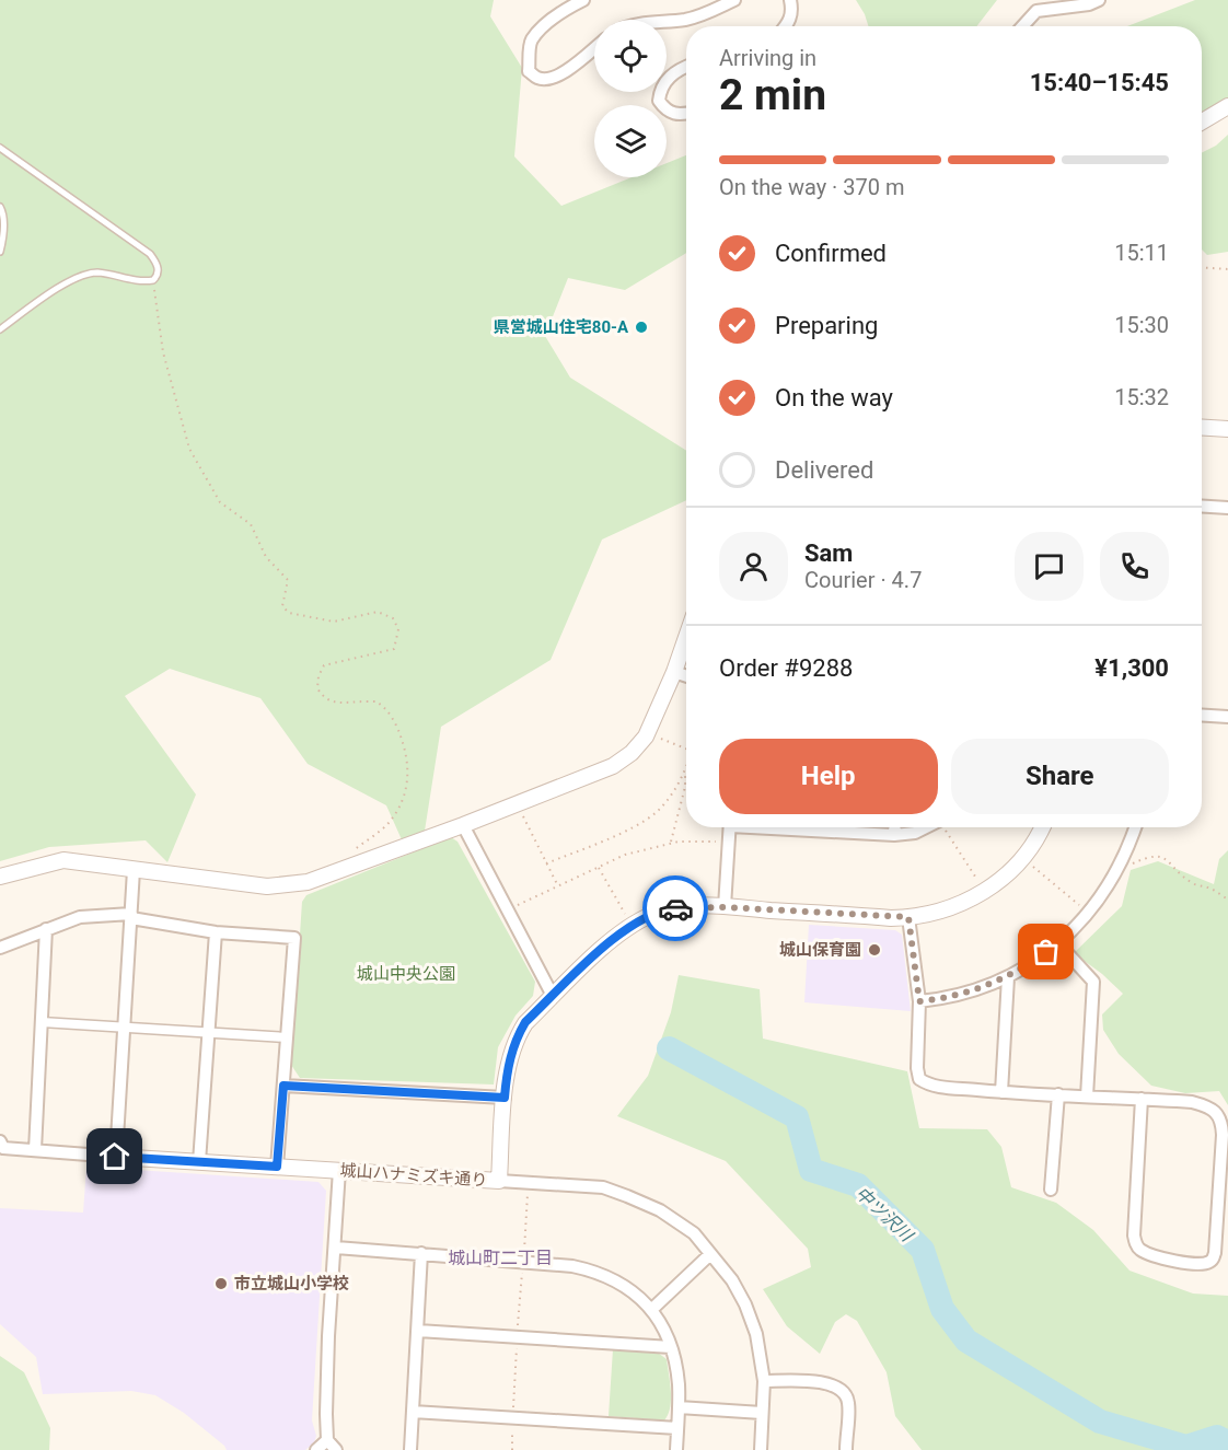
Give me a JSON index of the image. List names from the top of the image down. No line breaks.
{"streets":{"street":["城山ハナミズキ通り"]},"districts":["城山町二丁目"],"water":["中ツ沢川"],"parks":["城山中央公園"],"places":["県営城山住宅80-A","城山保育園","市立城山小学校"],"page":{"heading":["2 min","Arriving in","15:40–15:45"],"panel":["Sam","Courier · 4.7","Order #9288","¥1,300"],"bar":"On the way · 370 m","list":[["Confirmed","15:11"],["Preparing","15:30"],["On the way","15:32"],"Delivered"],"buttons":["Help","Share"]}}
